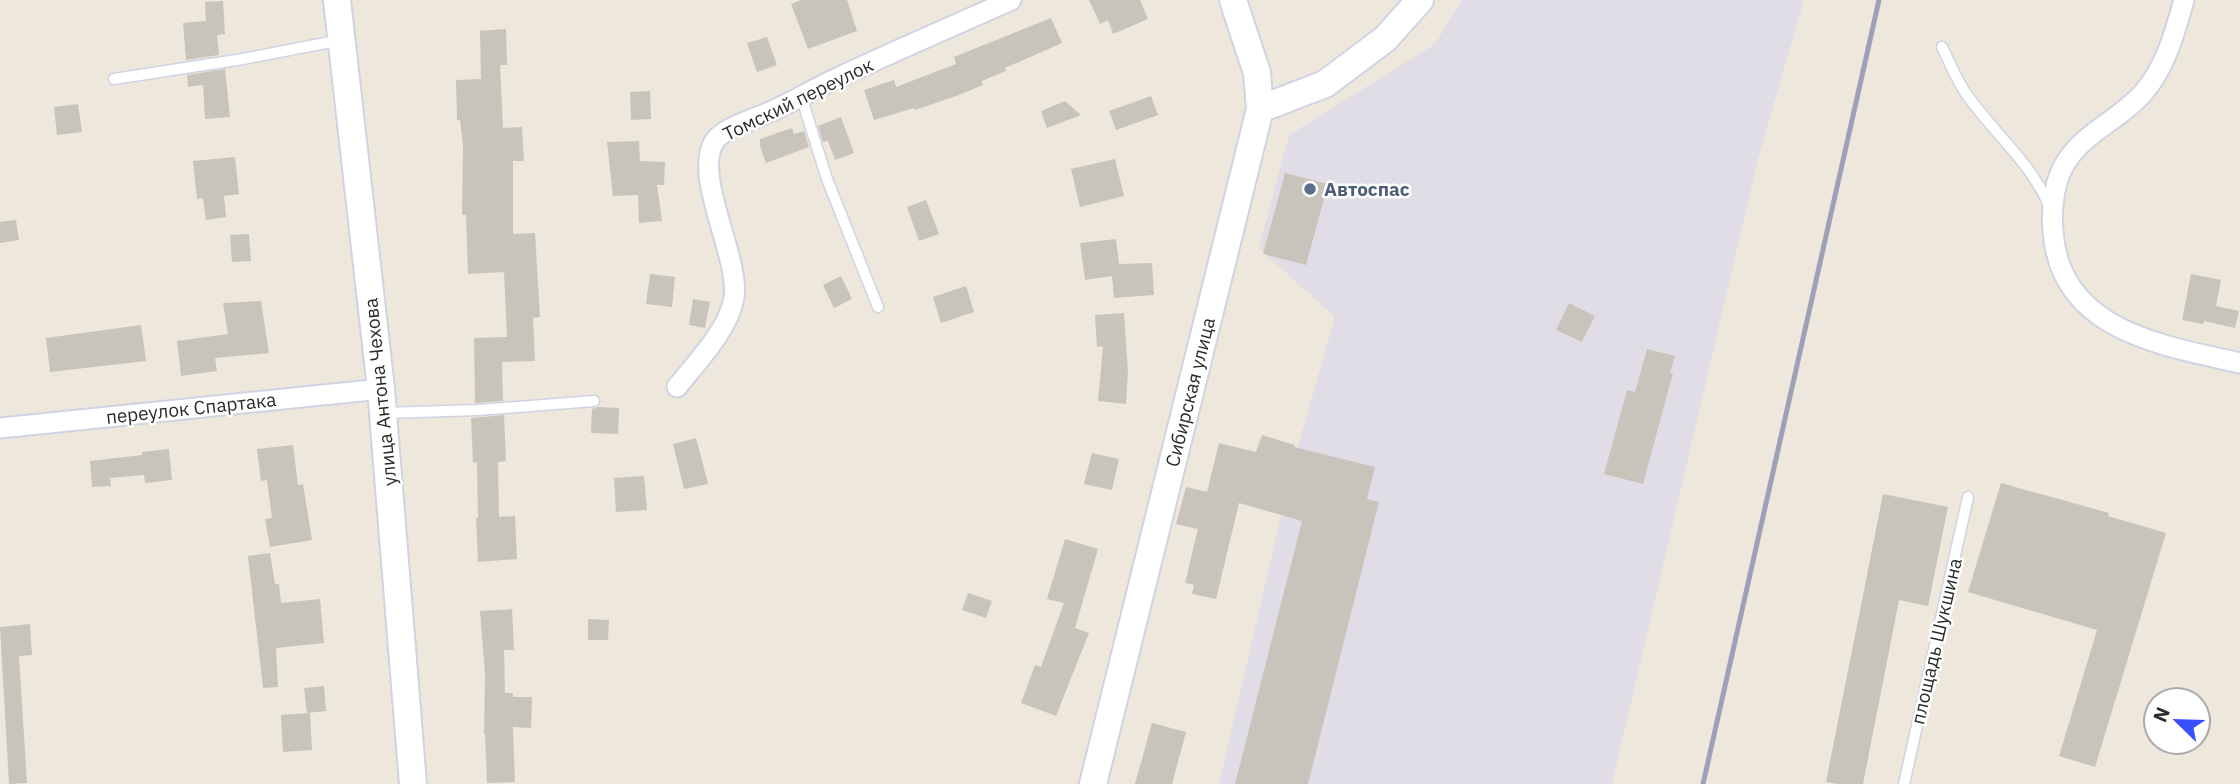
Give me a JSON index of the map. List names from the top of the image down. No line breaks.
{"streets":{"street":["Томский переулок","улица Антона Чехова","Сибирская улица","переулок Спартака"],"lane":["площадь Шукшина"]},"crossings":[["улица Антона Чехова","переулок Спартака"]],"places":["Автоспас"],"north":"top left"}
